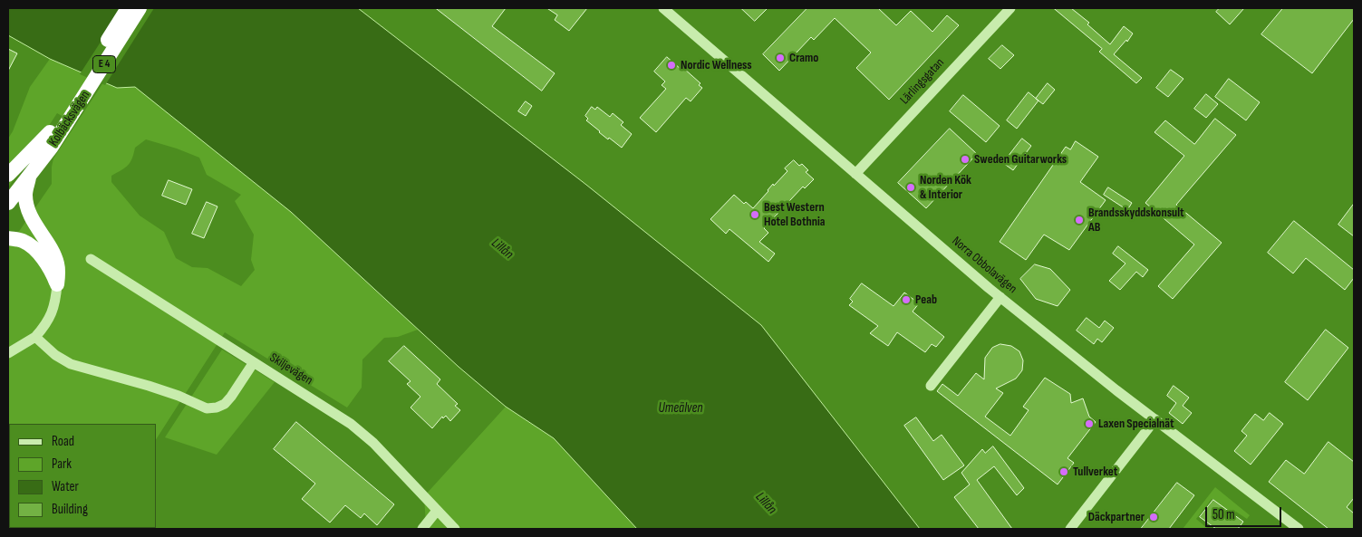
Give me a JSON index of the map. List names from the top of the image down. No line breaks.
{"streets":{"highway":["E 4","Kolbäcksvägen"],"street":["Lärlingsgatan","Norra Obbolavägen","Skiljevägen"]},"crossings":[["Lärlingsgatan","Norra Obbolavägen"]],"water":["Lillån","Umeälven"],"places":["Cramo","Nordic Wellness","Sweden Guitarworks","Norden Kök & Interior","Best Western Hotel Bothnia","Brandsskyddskonsult AB","Peab","Laxen Specialnät","Tullverket","Däckpartner"],"legend":["Road","Park","Water","Building"],"scale_bar":"50 m"}
